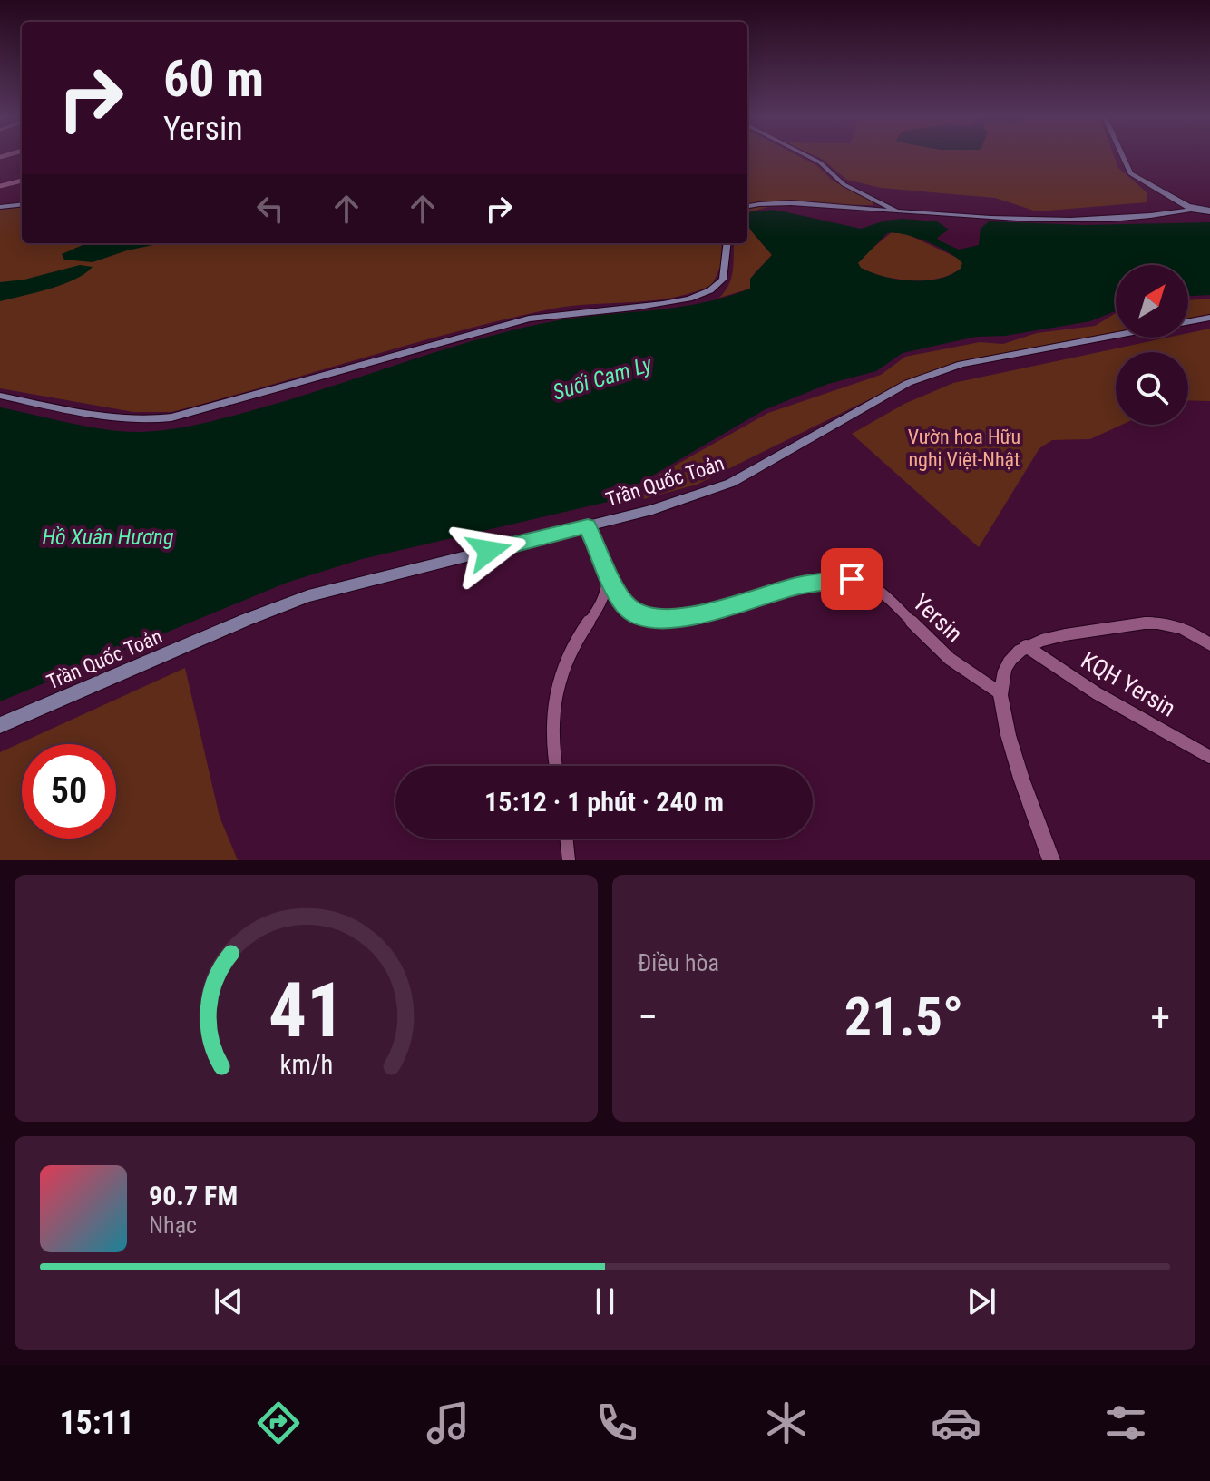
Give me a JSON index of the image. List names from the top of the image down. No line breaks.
{"streets":{"main road":["Trần Quốc Toản"],"street":["Yersin","KQH Yersin"]},"crossings":[["Trần Quốc Toản","Yersin"]],"water":["Suối Cam Ly","Hồ Xuân Hương"],"parks":["Vườn hoa Hữu nghị Việt-Nhật"],"north":"top right","page":{"turn":["60 m","Yersin"],"limit":"50","trip":"15:12 · 1 phút · 240 m","tile":"Điều hòa","heat":["−","21.5°","+"],"song":["90.7 FM","Nhạc"],"tabs":"15:11","gauge":["41","km/h"]}}
